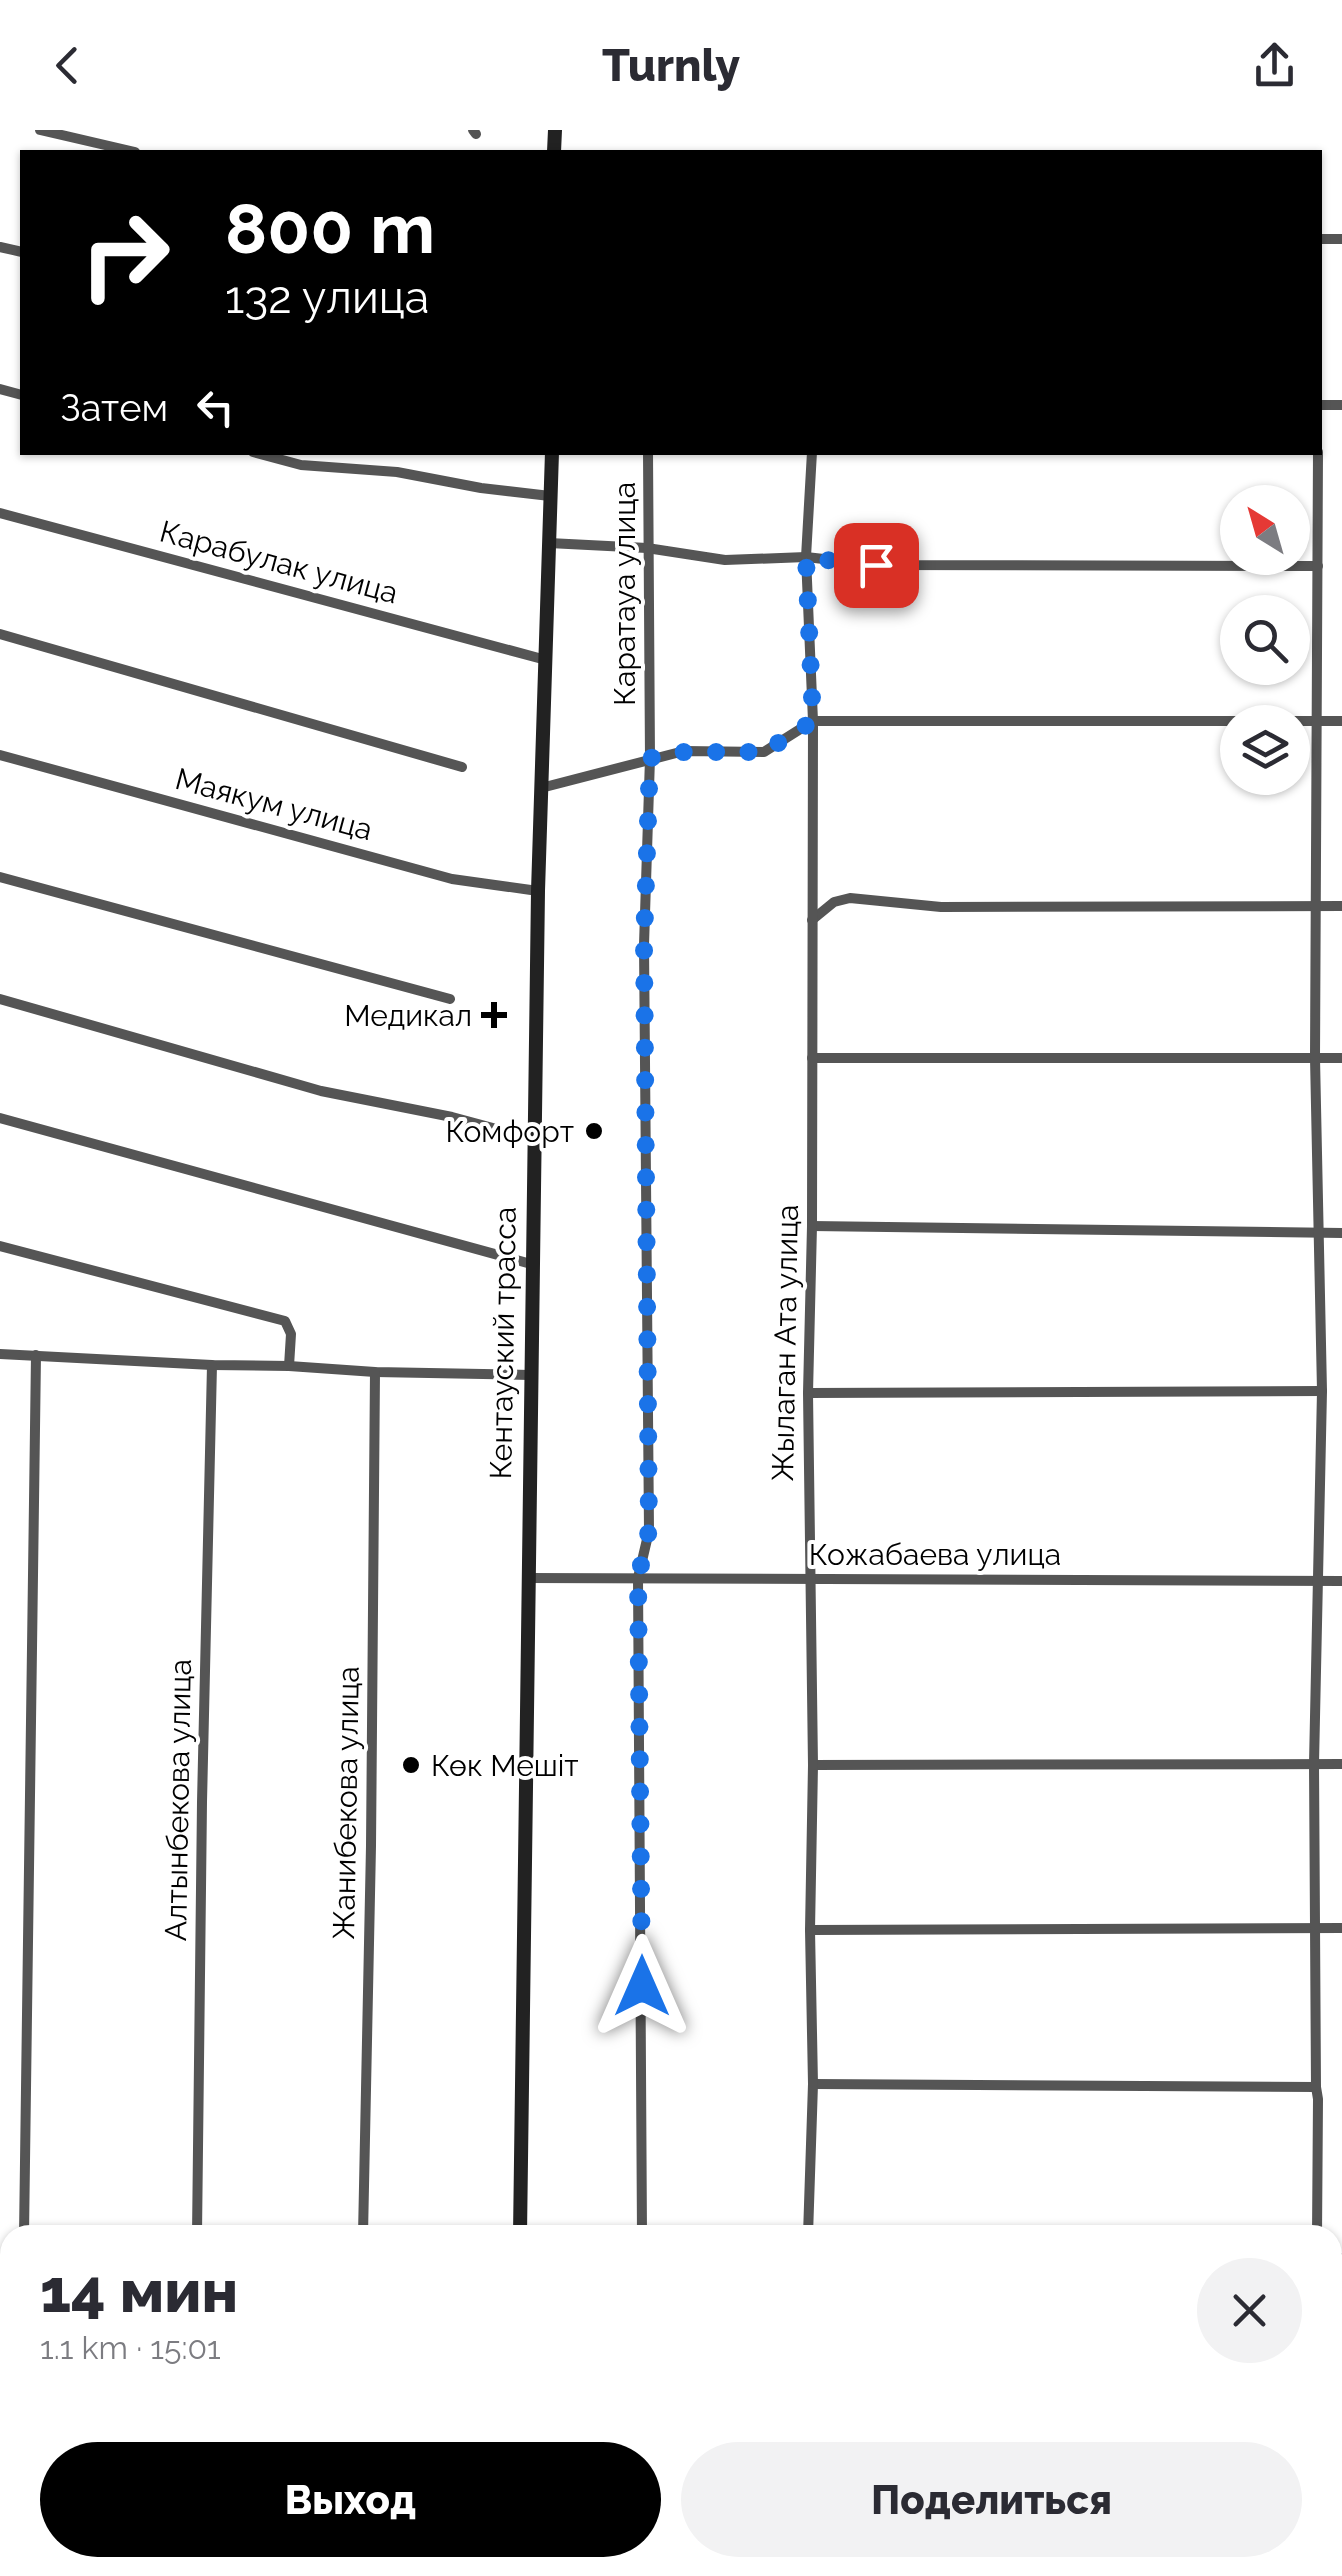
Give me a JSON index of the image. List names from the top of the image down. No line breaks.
{"streets":{"main road":["Кентауский трасса"],"street":["Карабулак улица","Каратауа улица","Маякум улица","Жылаган Ата улица","Кожабаева улица","Алтынбекова улица","Жанибекова улица"]},"crossings":[["Карабулак улица","Кентауский трасса"],["Каратауа улица","Кожабаева улица"],["Маякум улица","Кентауский трасса"],["Кентауский трасса","Кожабаева улица"],["Жылаган Ата улица","Кожабаева улица"]],"places":{"health":["Медикал"],"other":["Комфорт","Көк Мешіт"]},"north":"top left","page":{"header":"Turnly","turn":["800 m","132 улица"],"then":"Затем","heading":["14 мин","1.1 km · 15:01"],"buttons":["Выход","Поделиться"]}}
